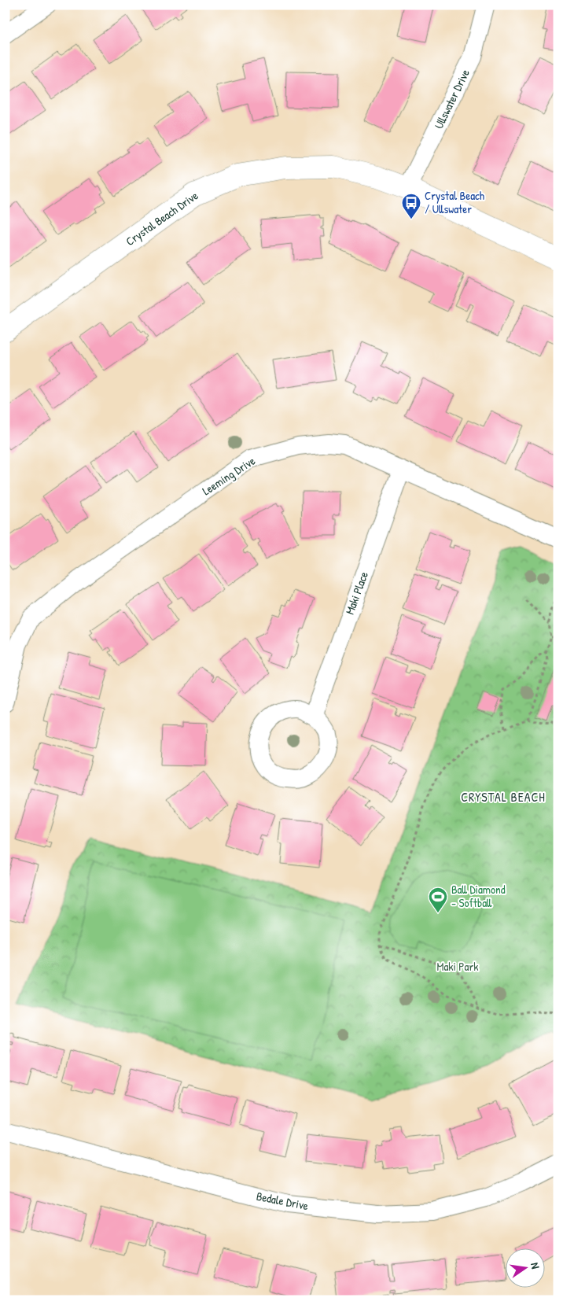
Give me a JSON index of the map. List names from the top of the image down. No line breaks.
{"streets":{"street":["Ullswater Drive","Crystal Beach Drive","Leeming Drive","Maki Place","Bedale Drive"]},"crossings":[["Ullswater Drive","Crystal Beach Drive"],["Leeming Drive","Maki Place"]],"districts":["CRYSTAL BEACH"],"parks":["Maki Park"],"places":{"bus stop":["Crystal Beach / Ullswater"],"sports":["Ball Diamond - Softball"]},"north":"right"}
